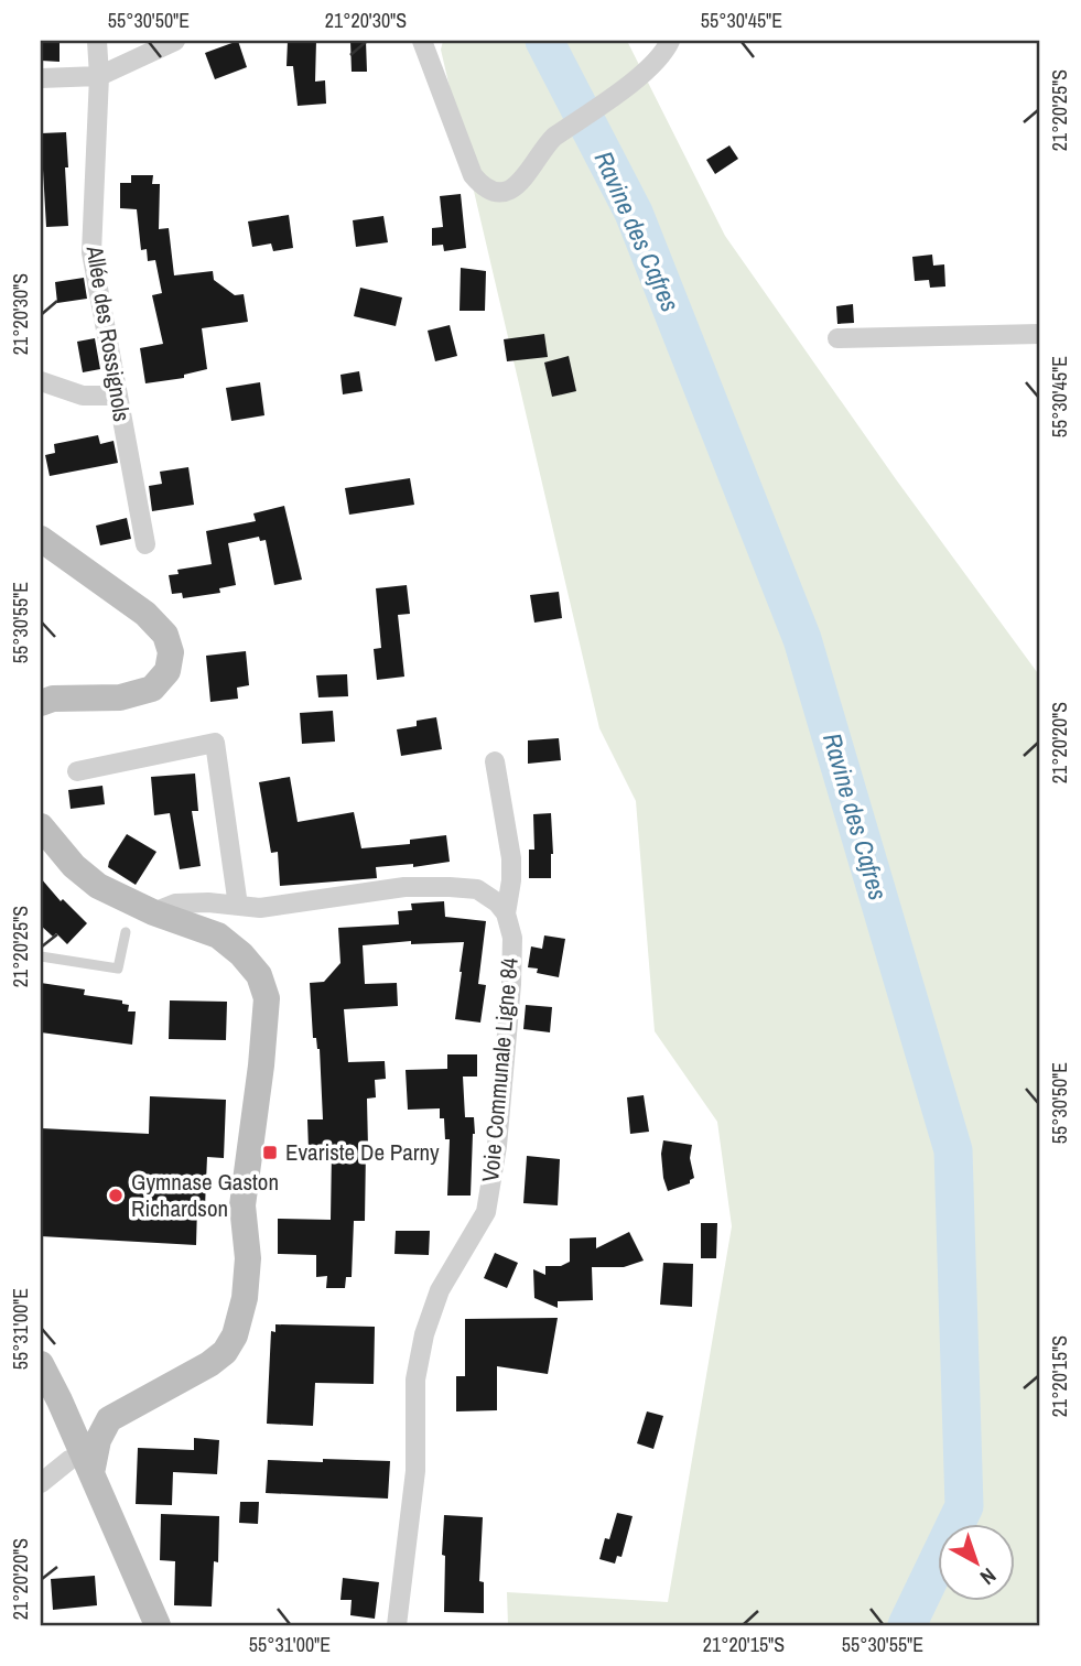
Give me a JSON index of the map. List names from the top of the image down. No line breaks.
{"streets":{"street":["Allée des Rossignols","Voie Communale Ligne 84"]},"water":["Ravine des Cafres"],"places":{"transit":["Evariste De Parny"],"other":["Gymnase Gaston Richardson"]},"north":"bottom right","coordinates":["55°30'50\"E","21°20'30\"S","55°30'45\"E","21°20'25\"S","55°30'55\"E","21°20'20\"S","55°31'00\"E","21°20'15\"S"]}
